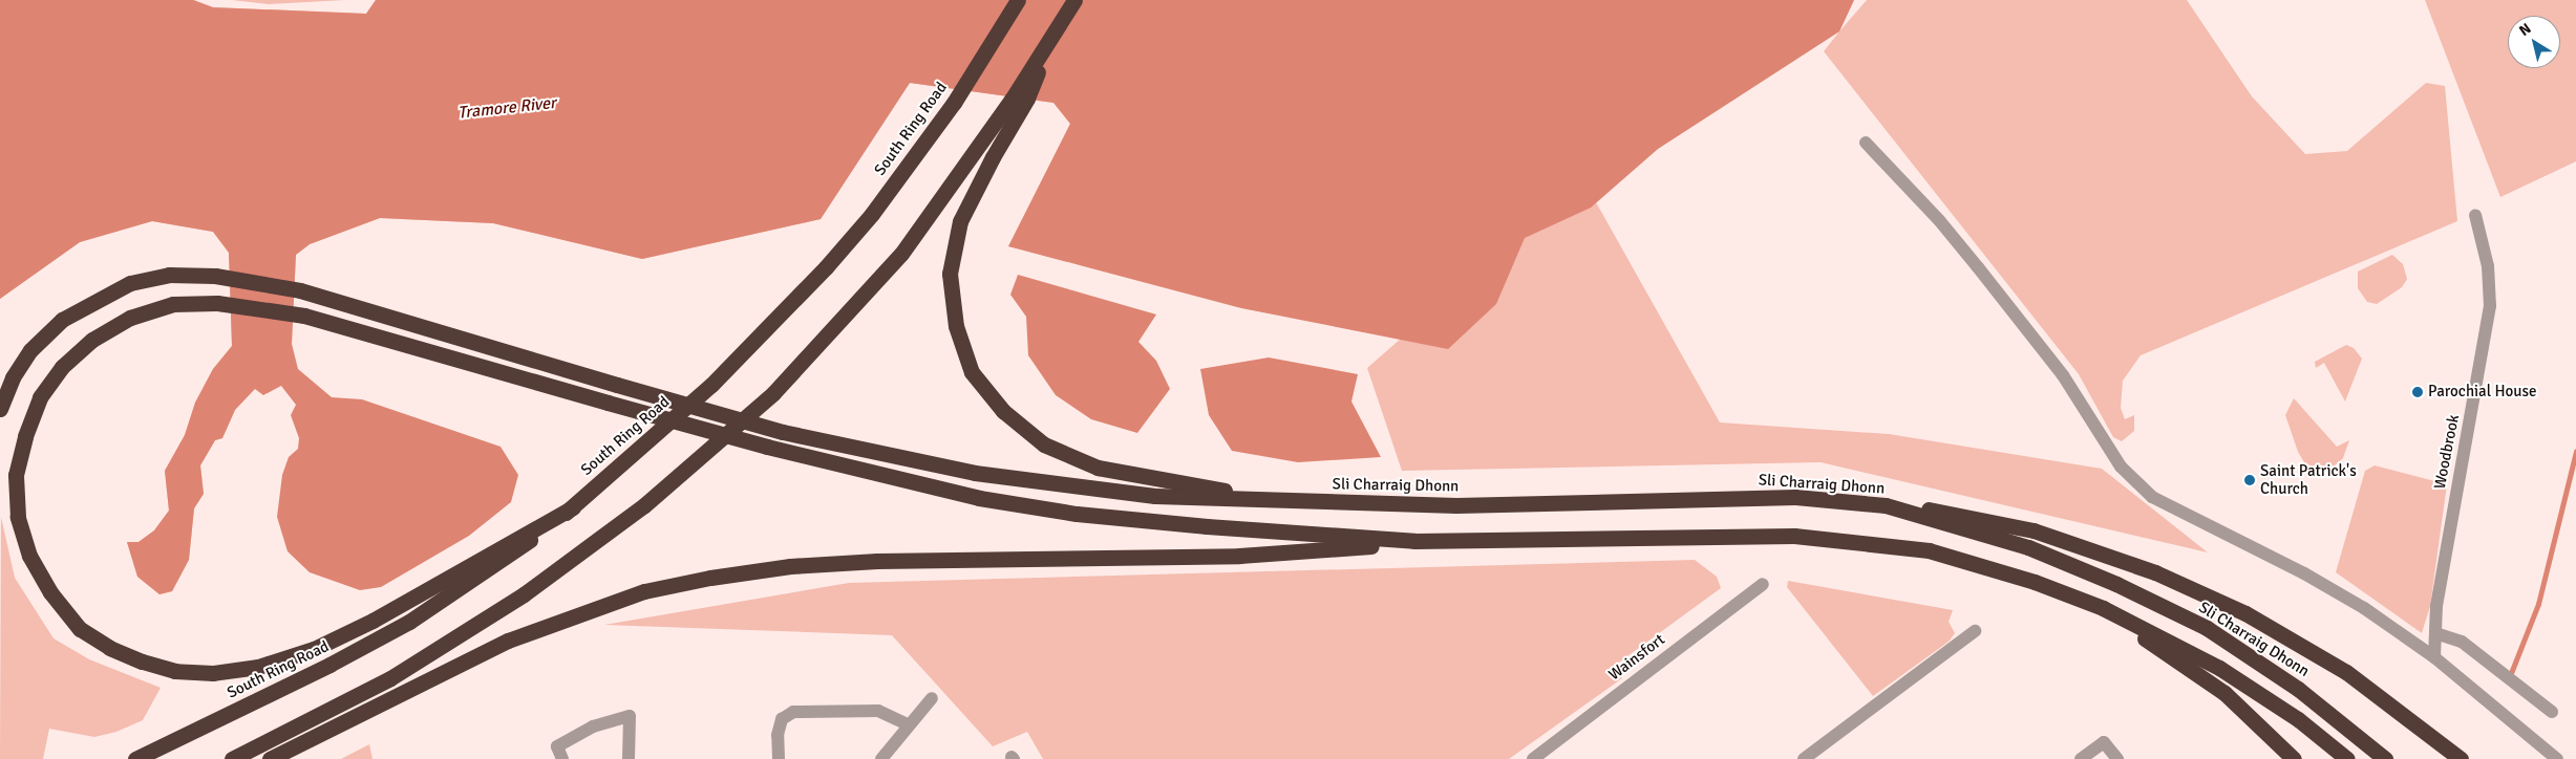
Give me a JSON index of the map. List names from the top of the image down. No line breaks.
{"streets":{"highway":["South Ring Road","Sli Charraig Dhonn"],"street":["Woodbrook","Wainsfort"]},"water":["Tramore River"],"places":["Parochial House","Saint Patrick's Church"],"north":"top left"}
